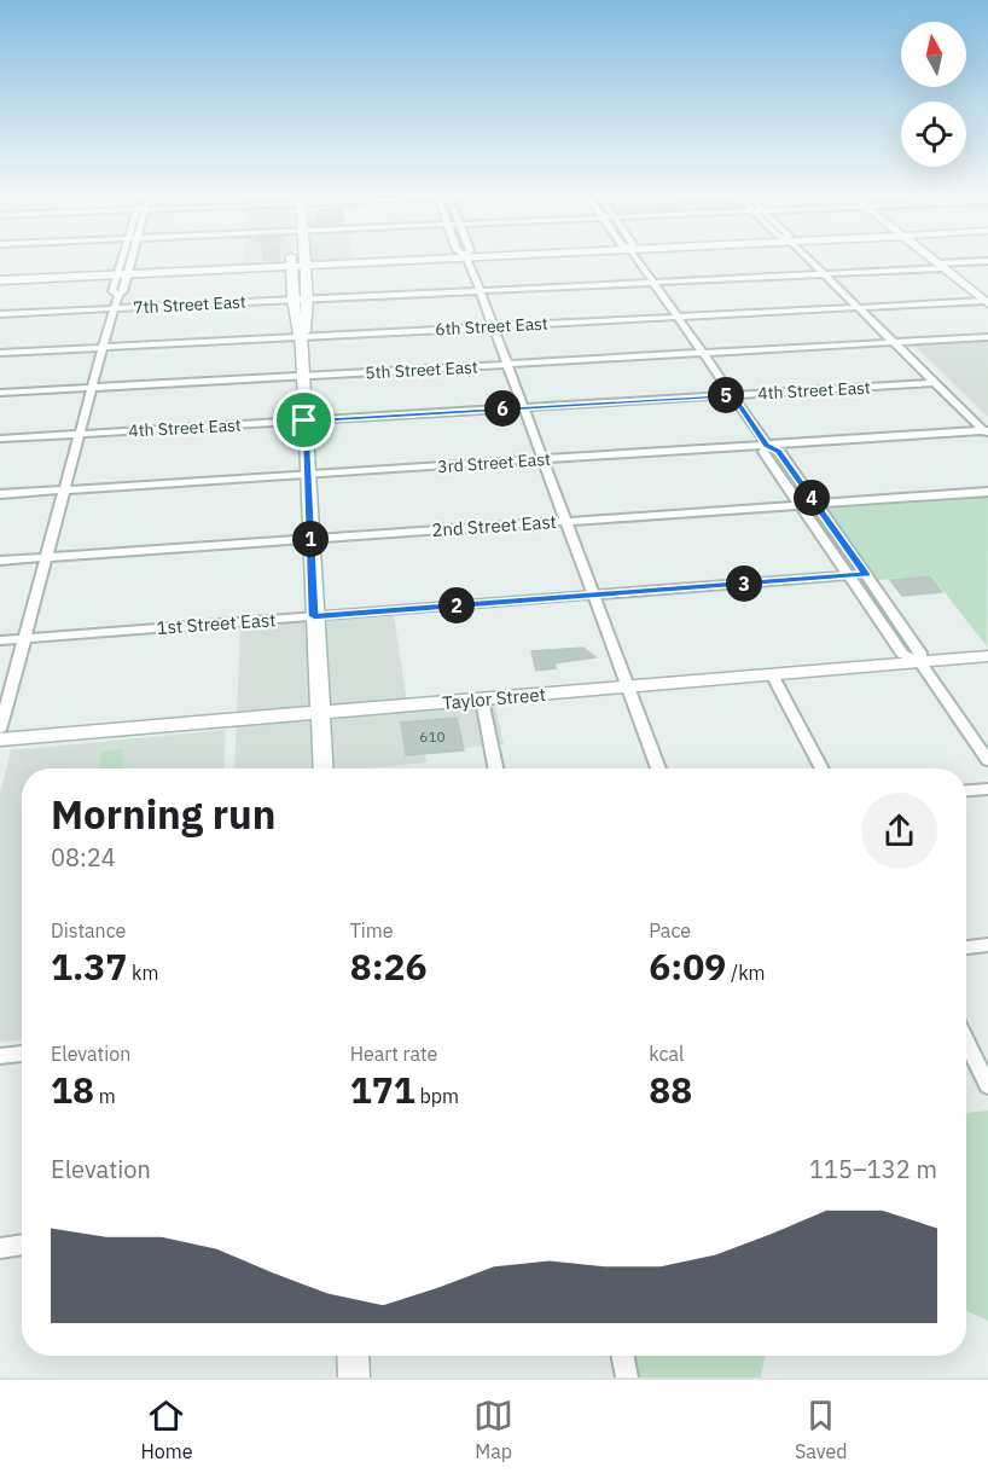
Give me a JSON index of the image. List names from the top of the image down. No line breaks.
{"streets":{"main road":["Taylor Street"],"street":["7th Street East","6th Street East","5th Street East","4th Street East","3rd Street East","2nd Street East","1st Street East"]},"house_numbers":["610"],"north":"top","page":{"pins":["5","6","4","1","3","2"],"heading":["Morning run","08:24"],"stats":[["Distance","1.37 km"],["Time","8:26"],["Pace","6:09 /km"],["Elevation","18 m"],["Heart rate","171 bpm"],["kcal","88"]],"chart":["Elevation","115–132 m"],"tabs":["Home","Map","Saved"]}}
